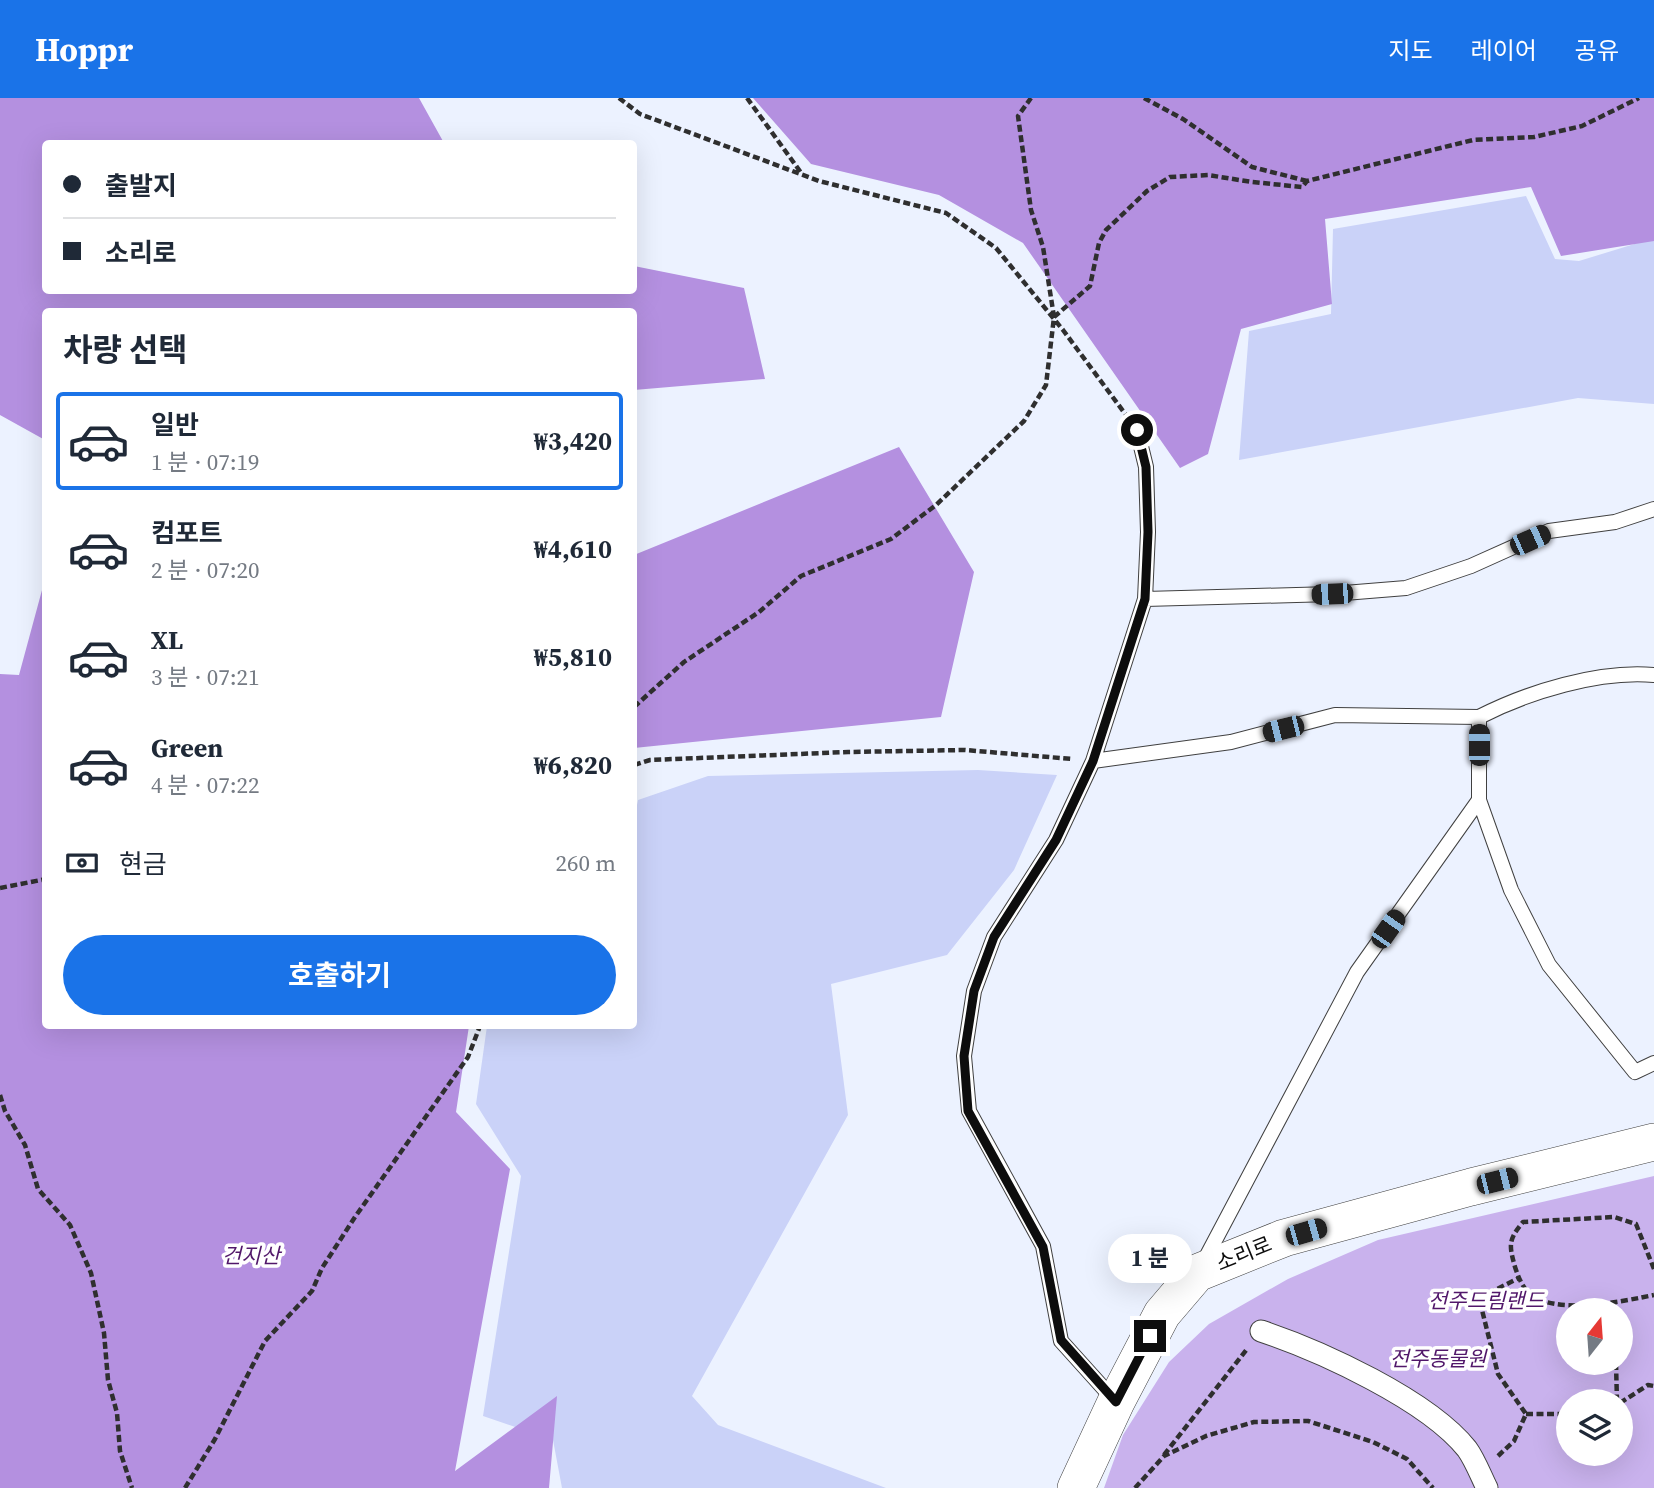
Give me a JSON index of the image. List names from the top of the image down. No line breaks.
{"streets":{"street":["소리로"]},"parks":["건지산","전주드림랜드","전주동물원"],"north":"top","page":{"header":"Hoppr","nav":["지도","레이어","공유"],"banner":["출발지","소리로"],"heading":"차량 선택","list":[{"name":"일반","note":"1 분 · 07:19","value":"₩3,420"},{"name":"컴포트","note":"2 분 · 07:20","value":"₩4,610"},{"name":"XL","note":"3 분 · 07:21","value":"₩5,810"},{"name":"Green","note":"4 분 · 07:22","value":"₩6,820"}],"pay":["현금","260 m"],"buttons":"호출하기","bubble":"1 분"}}
